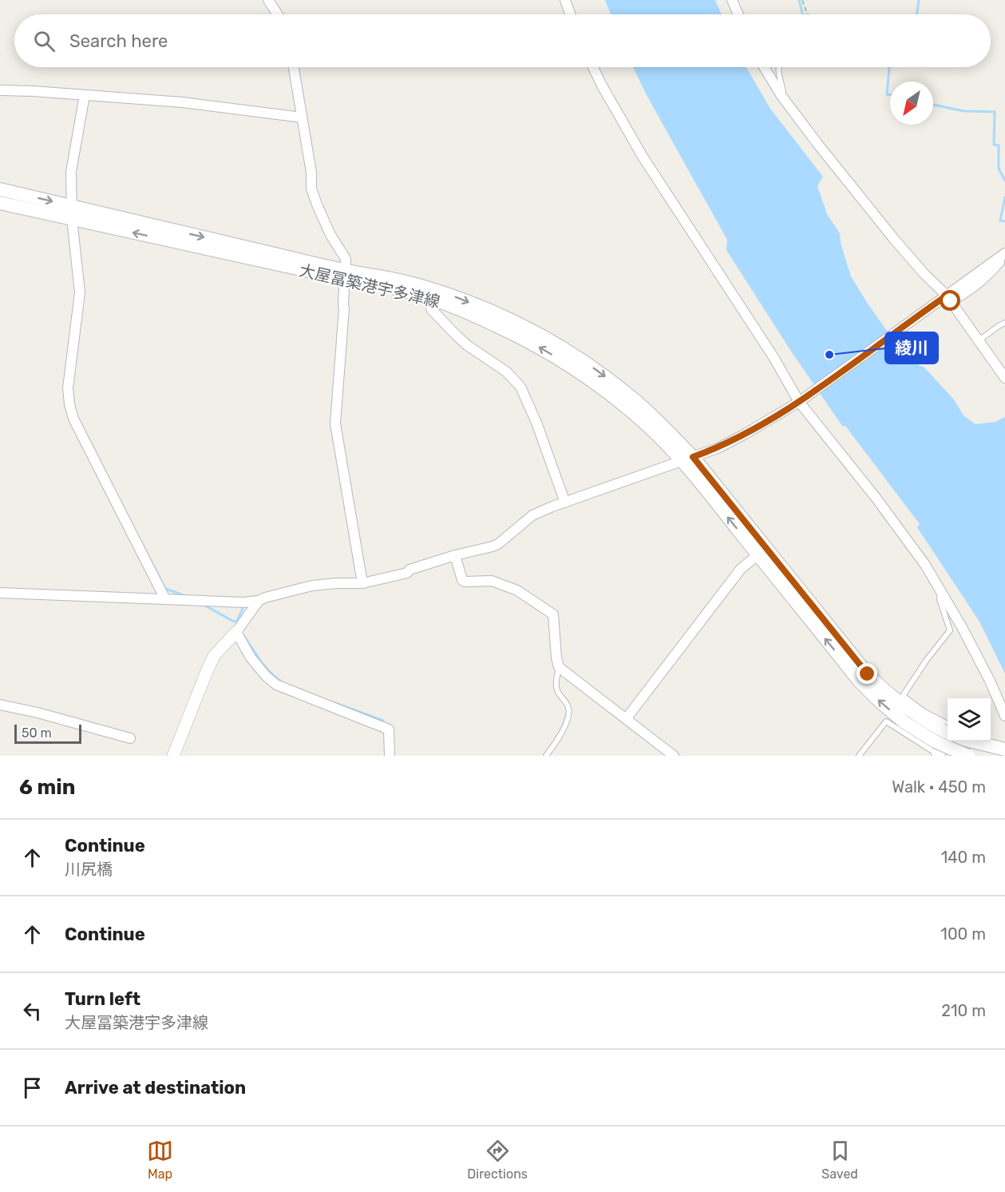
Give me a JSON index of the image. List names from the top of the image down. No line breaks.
{"streets":{"main road":["大屋冨築港宇多津線"]},"places":["綾川"],"scale_bar":"50 m","north":"bottom left","page":{"search":"Search here","scale":"50 m","heading":["6 min","Walk · 450 m"],"list":[["Continue","川尻橋","140 m"],["Continue","100 m"],["Turn left","大屋冨築港宇多津線","210 m"],"Arrive at destination"],"nav":["Map","Directions","Saved"]}}
